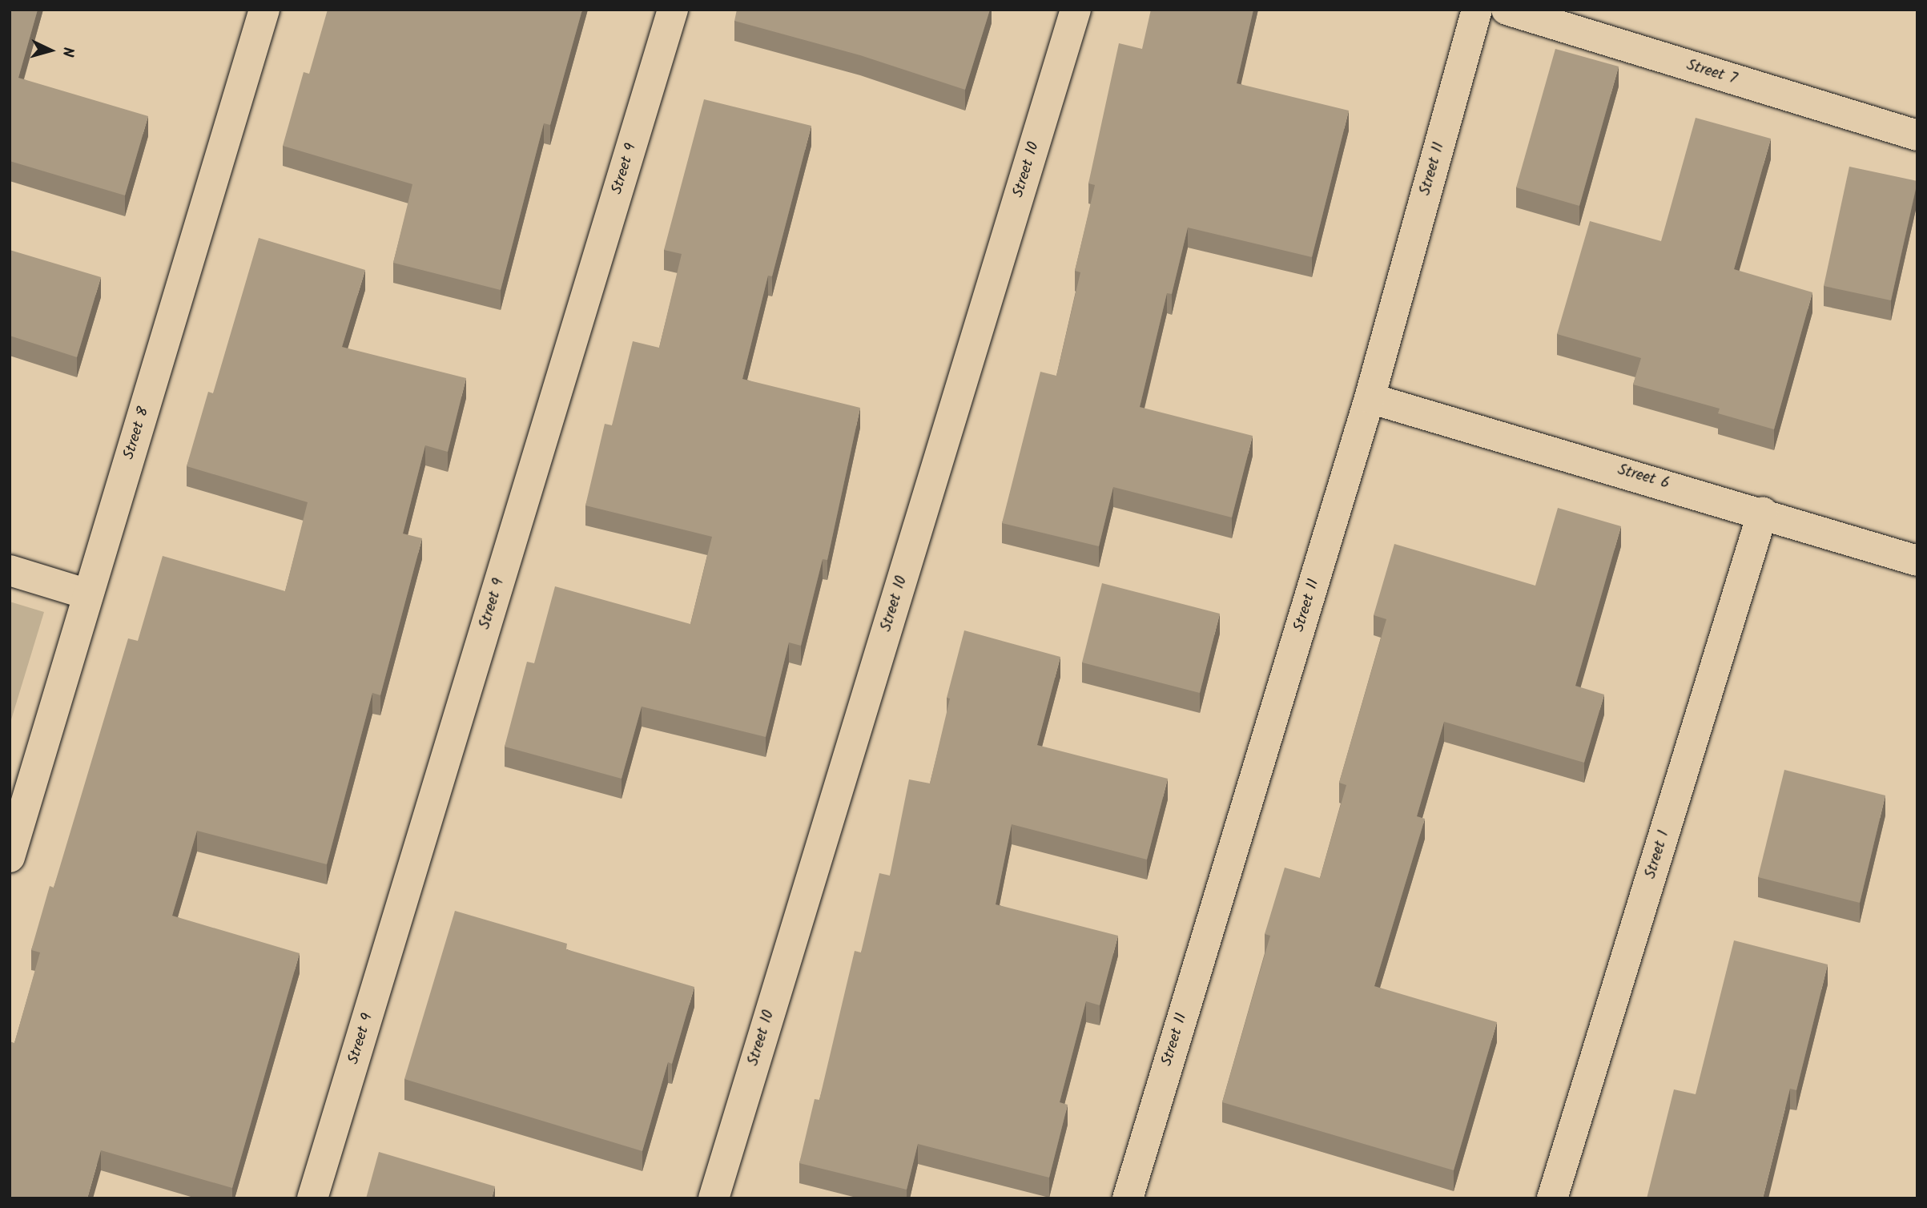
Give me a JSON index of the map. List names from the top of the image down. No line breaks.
{"streets":{"street":["Street 7","Street 9","Street 11","Street 10","Street 8","Street 6","Street 1"]},"crossings":[["Street 11","Street 6"],["Street 6","Street 1"]],"north":"right"}
